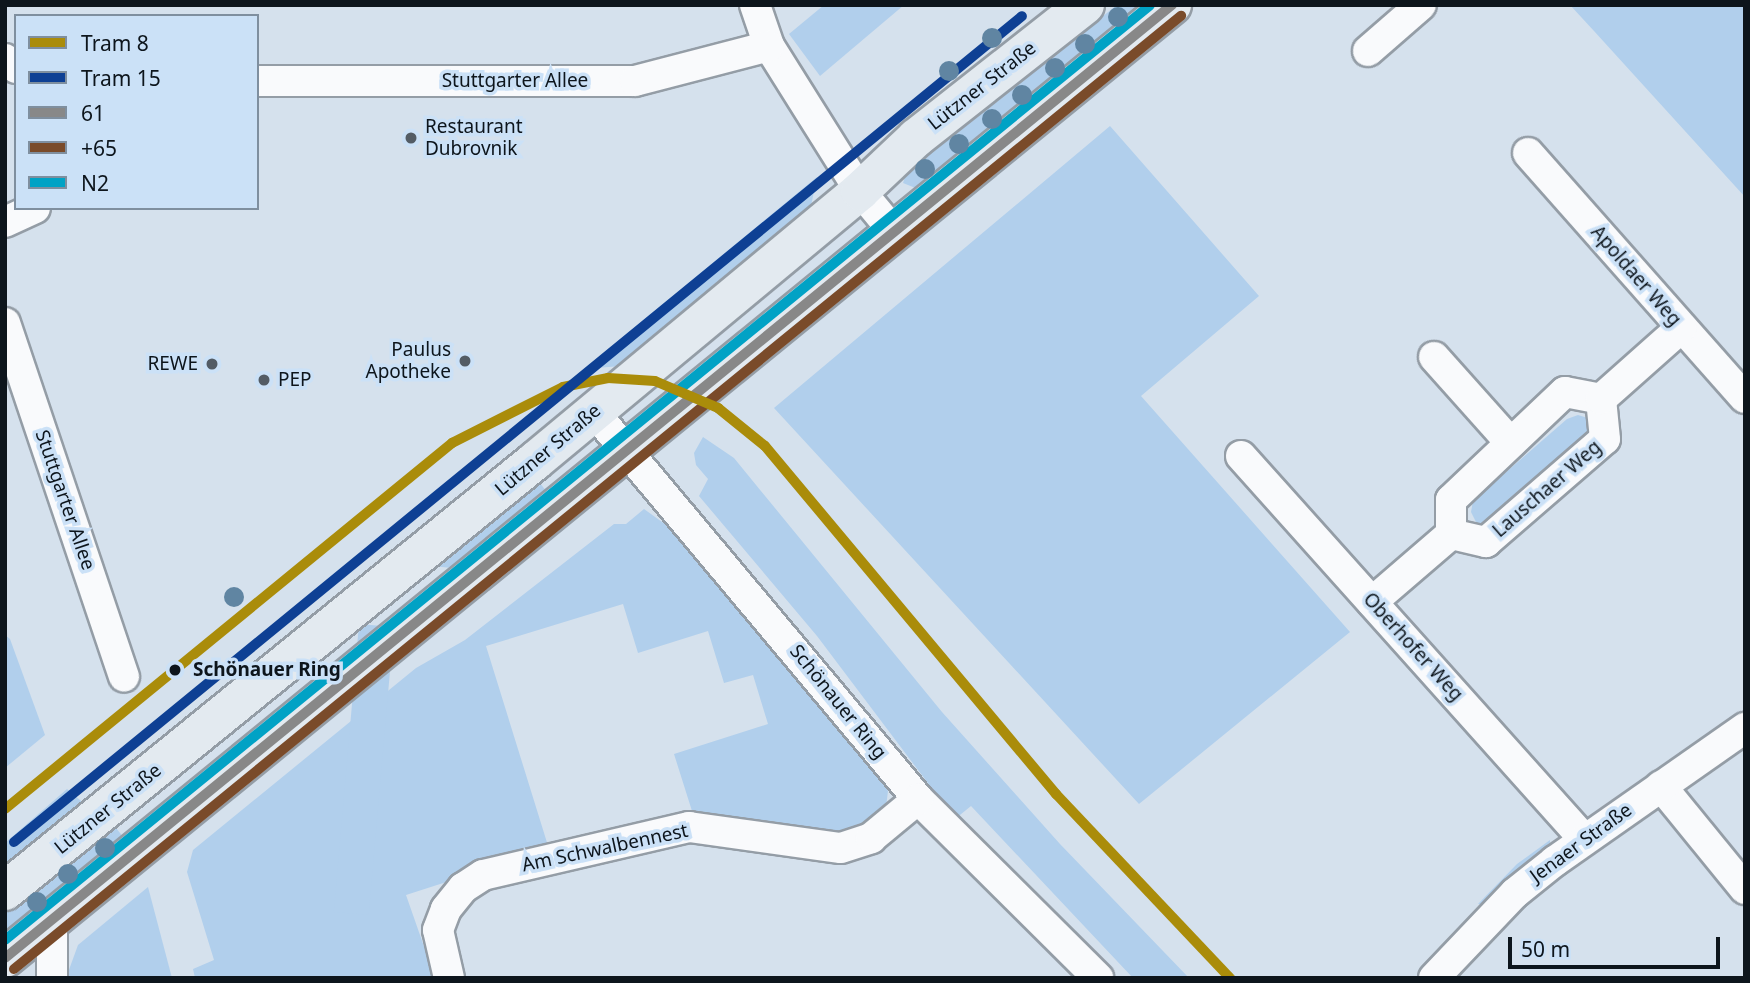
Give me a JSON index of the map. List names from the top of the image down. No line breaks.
{"streets":{"main road":["Lützner Straße"],"street":["Stuttgarter Allee","Apoldaer Weg","Lauschaer Weg","Oberhofer Weg","Schönauer Ring","Jenaer Straße","Am Schwalbennest"]},"crossings":[["Lützner Straße","Schönauer Ring"],["Oberhofer Weg","Jenaer Straße"],["Schönauer Ring","Am Schwalbennest"]],"places":["Restaurant Dubrovnik","Paulus Apotheke","REWE","PEP","Schönauer Ring"],"lines":["transit line 61","transit line N2","tram line 15","transit line +65","tram line 8"],"legend":["Tram 8","Tram 15","61","+65","N2"],"scale_bar":"50 m"}
